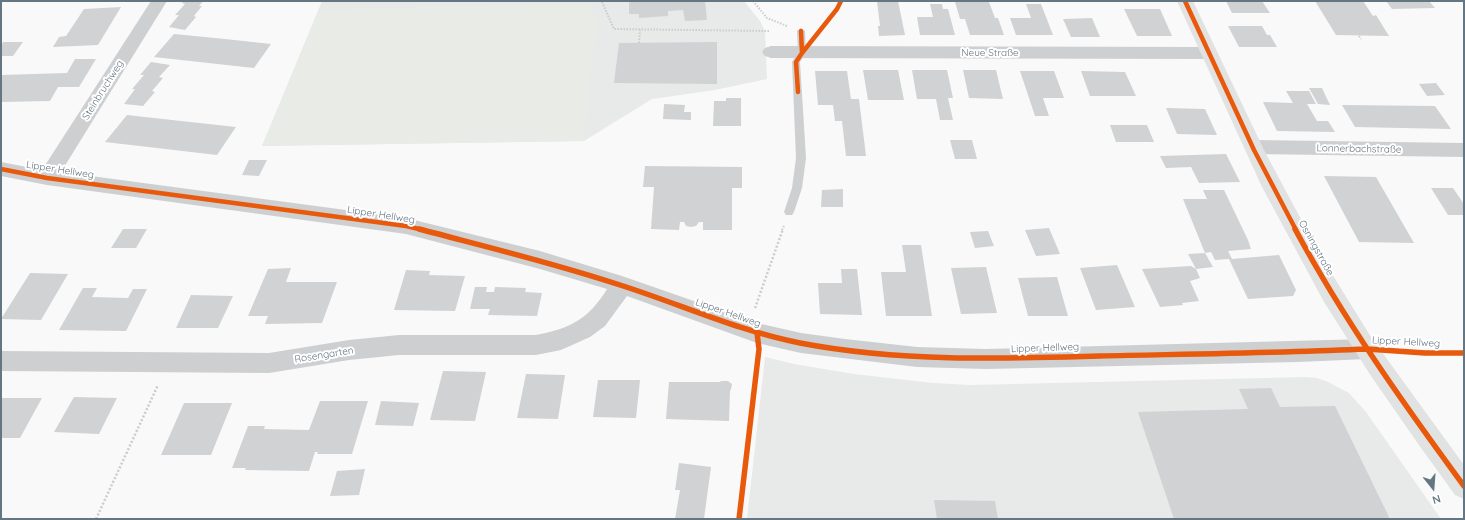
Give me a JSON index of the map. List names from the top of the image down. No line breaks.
{"streets":{"main road":["Osningstraße"],"street":["Neue Straße","Steinbruchweg","Lonnerbachstraße","Lipper Hellweg","Rosengarten"]},"crossings":[["Neue Straße","Osningstraße"],["Steinbruchweg","Lipper Hellweg"],["Lonnerbachstraße","Osningstraße"],["Lipper Hellweg","Osningstraße"],["Lipper Hellweg","Rosengarten"]],"north":"bottom"}
